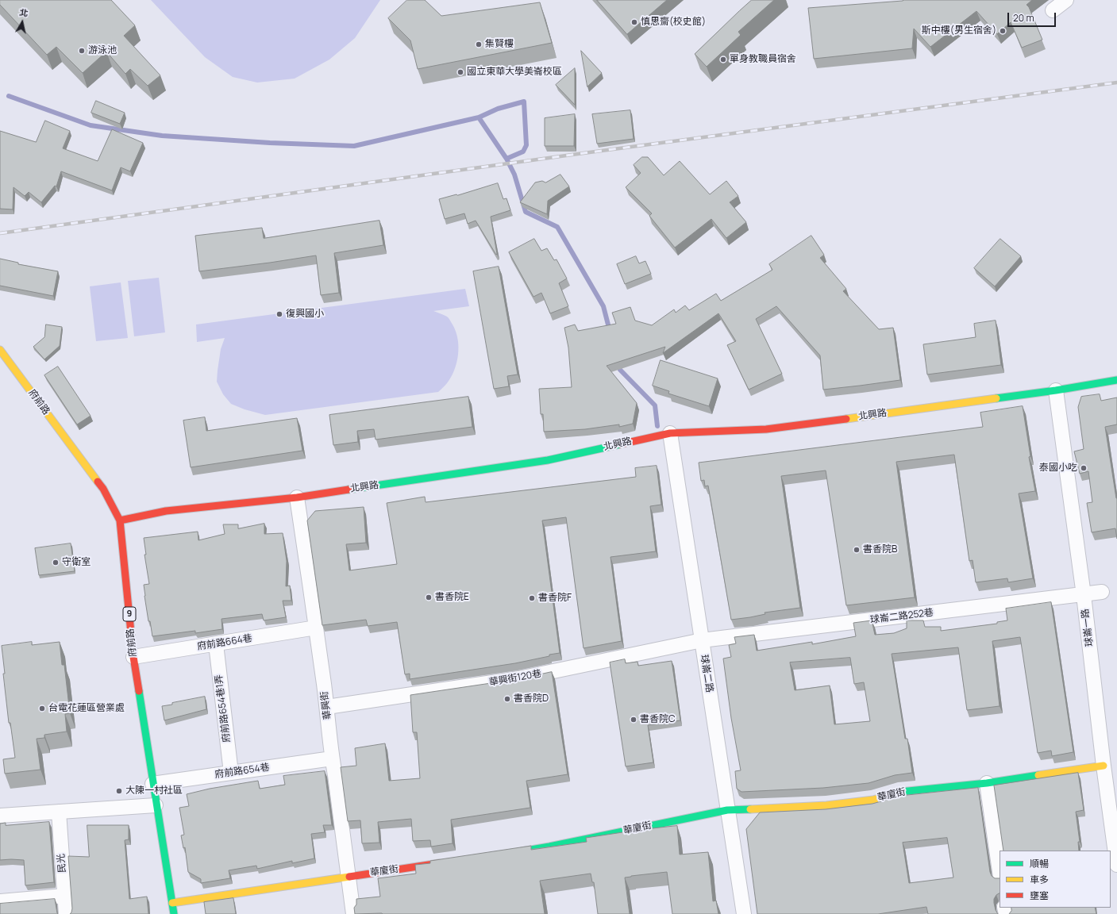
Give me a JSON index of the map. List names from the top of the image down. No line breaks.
{"streets":{"street":["府前路","北興路","9","球崙二路252巷","球崙一路","府前路664巷","球崙二路","華興街120巷","華興街","府前路654巷1弄","府前路654巷","華廈街","民光"]},"crossings":[["府前路","北興路"],["府前路","府前路664巷"],["府前路","府前路654巷"],["府前路","華廈街"],["北興路","球崙一路"],["北興路","球崙二路"],["北興路","華興街"],["球崙二路252巷","球崙一路"],["球崙二路252巷","球崙二路"],["球崙二路252巷","華興街120巷"],["球崙一路","華廈街"],["府前路664巷","華興街"],["府前路664巷","府前路654巷1弄"],["球崙二路","華興街120巷"],["球崙二路","華廈街"],["華興街120巷","華興街"],["華興街","府前路654巷"],["華興街","華廈街"],["府前路654巷1弄","府前路654巷"]],"places":["慎思齋(校史館)","斯中樓(男生宿舍)","集賢樓","游泳池","單身教職員宿舍","國立東華大學美崙校區","復興國小","泰國小吃","書香院B","守衛室","書香院E","書香院F","書香院D","台電花蓮區營業處","書香院C","大陳一村社區"],"legend":["順暢","車多","壅塞"],"scale_bar":"20 m","north":"top"}
